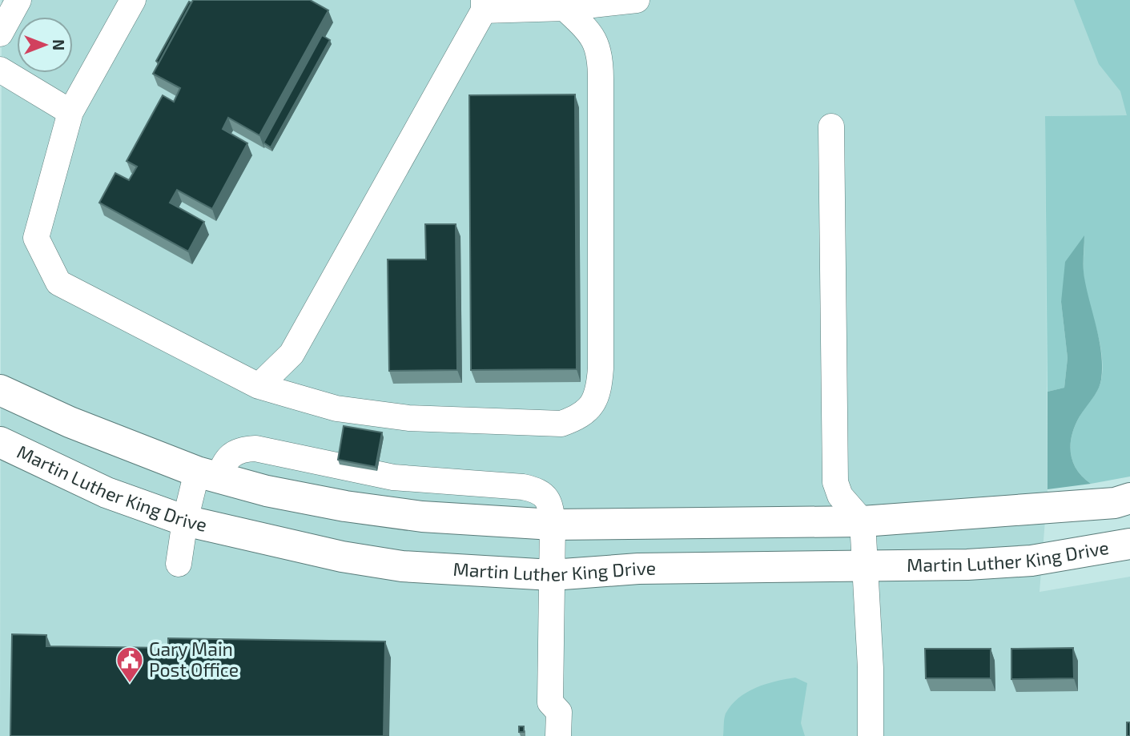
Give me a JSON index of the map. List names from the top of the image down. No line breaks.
{"streets":{"main road":["Martin Luther King Drive"]},"places":{"public building":["Gary Main Post Office"]},"north":"right"}
